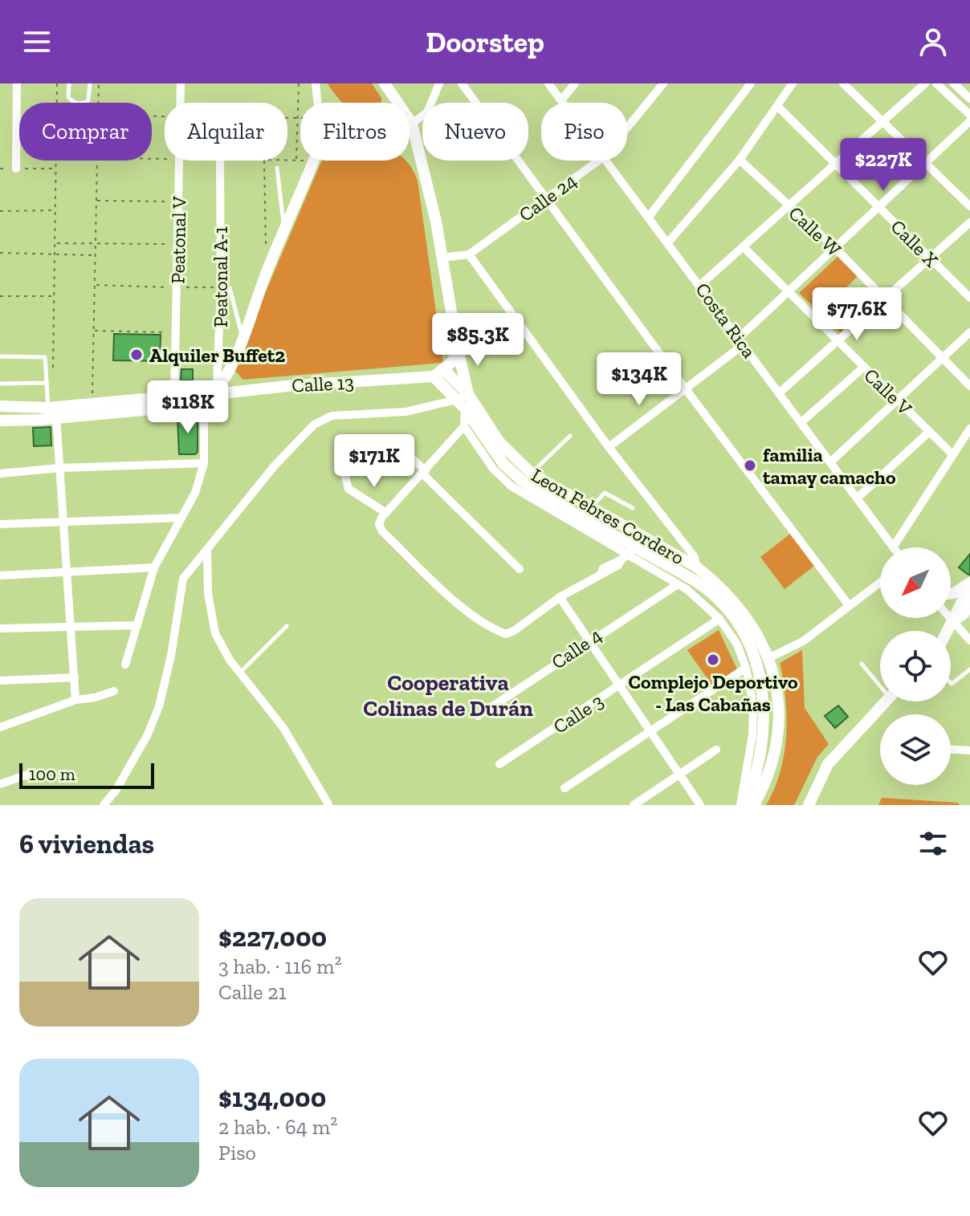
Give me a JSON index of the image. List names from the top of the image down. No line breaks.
{"streets":{"street":["Calle 24","Calle W","Peatonal V","Calle X","Peatonal A-1","Costa Rica","Calle 13","Calle V","Leon Febres Cordero","Calle 4","Calle 3"]},"crossings":[["Peatonal A-1","Calle 13"],["Calle 13","Leon Febres Cordero"]],"districts":["Cooperativa Colinas de Durán"],"places":["Alquiler Buffet2","familia tamay camacho","Complejo Deportivo - Las Cabañas"],"scale_bar":"100 m","north":"bottom left","page":{"header":"Doorstep","chip":["Comprar","Alquilar","Filtros","Nuevo","Piso"],"price":["$227K","$77.6K","$85.3K","$134K","$118K","$171K"],"scale":"100 m","heading":"6 viviendas","list":[{"name":"$227,000","note":"3 hab. · 116 m² · Calle 21"},{"name":"$134,000","note":"2 hab. · 64 m² · Piso"}]}}
